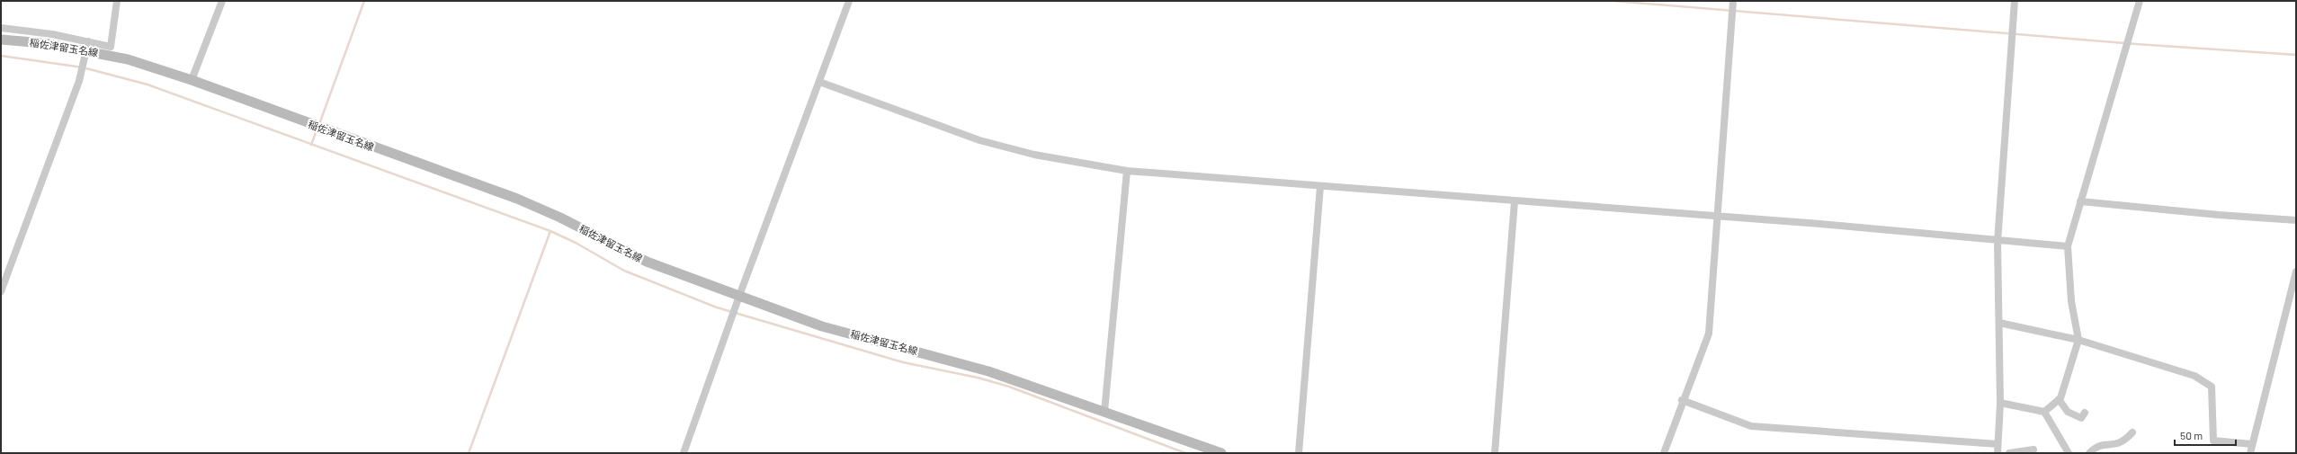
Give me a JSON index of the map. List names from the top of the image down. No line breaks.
{"streets":{"main road":["稲佐津留玉名線"]},"scale_bar":"50 m"}
